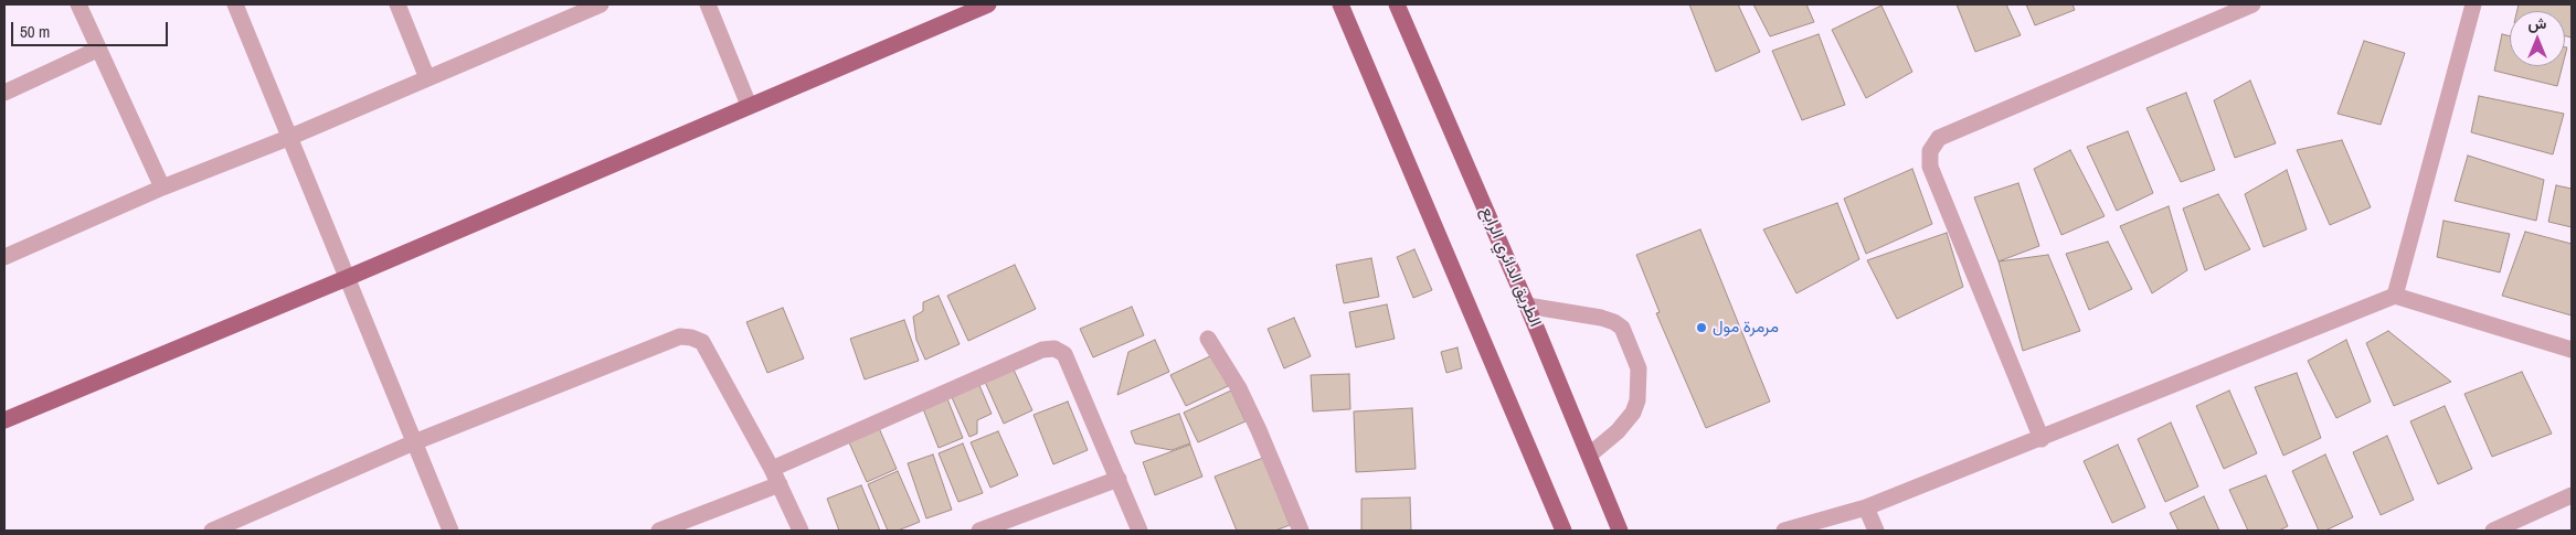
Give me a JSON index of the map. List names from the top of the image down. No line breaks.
{"streets":{"main road":["الطريق الدائري الرابع"]},"places":["مرمرة مول"],"scale_bar":"50 m","north":"top"}
